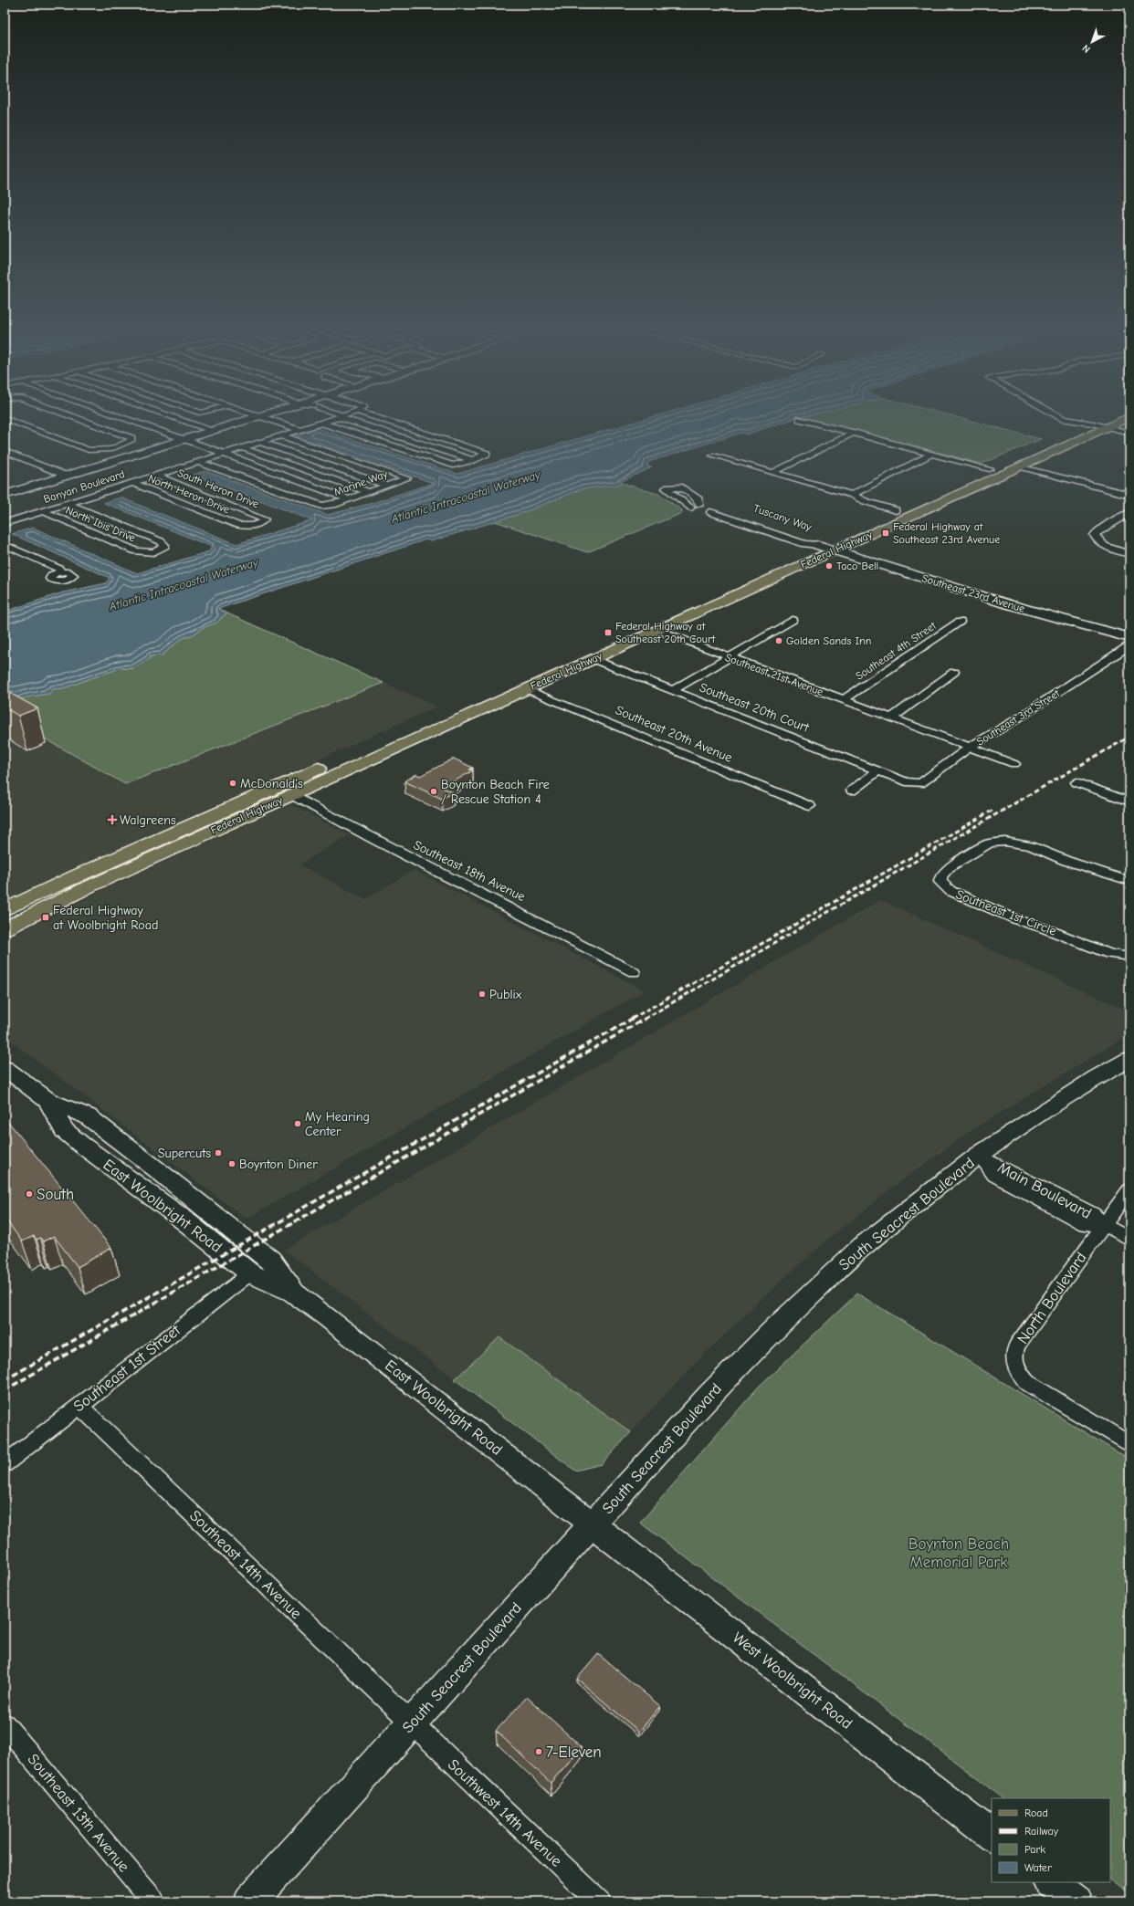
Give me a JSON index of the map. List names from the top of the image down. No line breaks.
{"streets":{"main road":["Federal Highway","Southeast 23rd Avenue","East Woolbright Road","South Seacrest Boulevard","West Woolbright Road"],"street":["Marine Way","Banyan Boulevard","South Heron Drive","North Heron Drive","Tuscany Way","North Ibis Drive","Southeast 4th Street","Southeast 21st Avenue","Southeast 20th Court","Southeast 3rd Street","Southeast 20th Avenue","Southeast 18th Avenue","Southeast 1st Circle","Main Boulevard","North Boulevard","Southeast 1st Street","Southeast 14th Avenue","Southeast 13th Avenue","Southwest 14th Avenue"]},"crossings":[["Marine Way","Banyan Boulevard"],["Banyan Boulevard","South Heron Drive"],["Banyan Boulevard","North Heron Drive"],["Banyan Boulevard","North Ibis Drive"],["South Heron Drive","North Heron Drive"],["Tuscany Way","Federal Highway"],["Tuscany Way","Southeast 23rd Avenue"],["Federal Highway","Southeast 23rd Avenue"],["Federal Highway","Southeast 21st Avenue"],["Federal Highway","Southeast 20th Court"],["Federal Highway","Southeast 20th Avenue"],["Federal Highway","Southeast 18th Avenue"],["Southeast 4th Street","Southeast 21st Avenue"],["Southeast 21st Avenue","Southeast 3rd Street"],["Southeast 20th Court","Southeast 3rd Street"],["Main Boulevard","South Seacrest Boulevard"],["Main Boulevard","North Boulevard"],["East Woolbright Road","South Seacrest Boulevard"],["East Woolbright Road","Southeast 1st Street"],["East Woolbright Road","West Woolbright Road"],["South Seacrest Boulevard","Southeast 14th Avenue"],["South Seacrest Boulevard","West Woolbright Road"],["South Seacrest Boulevard","Southwest 14th Avenue"],["Southeast 1st Street","Southeast 14th Avenue"],["Southeast 14th Avenue","Southwest 14th Avenue"]],"water":["Atlantic Intracoastal Waterway"],"parks":["Boynton Beach Memorial Park"],"places":{"transit":["Federal Highway at Southeast 23rd Avenue","Federal Highway at Southeast 20th Court","Federal Highway at Woolbright Road"],"other":["Taco Bell","Golden Sands Inn","McDonald's","Boynton Beach Fire / Rescue Station 4","Publix","My Hearing Center","Supercuts","Boynton Diner","South","7-Eleven"],"health":["Walgreens"]},"legend":["Road","Railway","Park","Water"],"north":"bottom left"}
